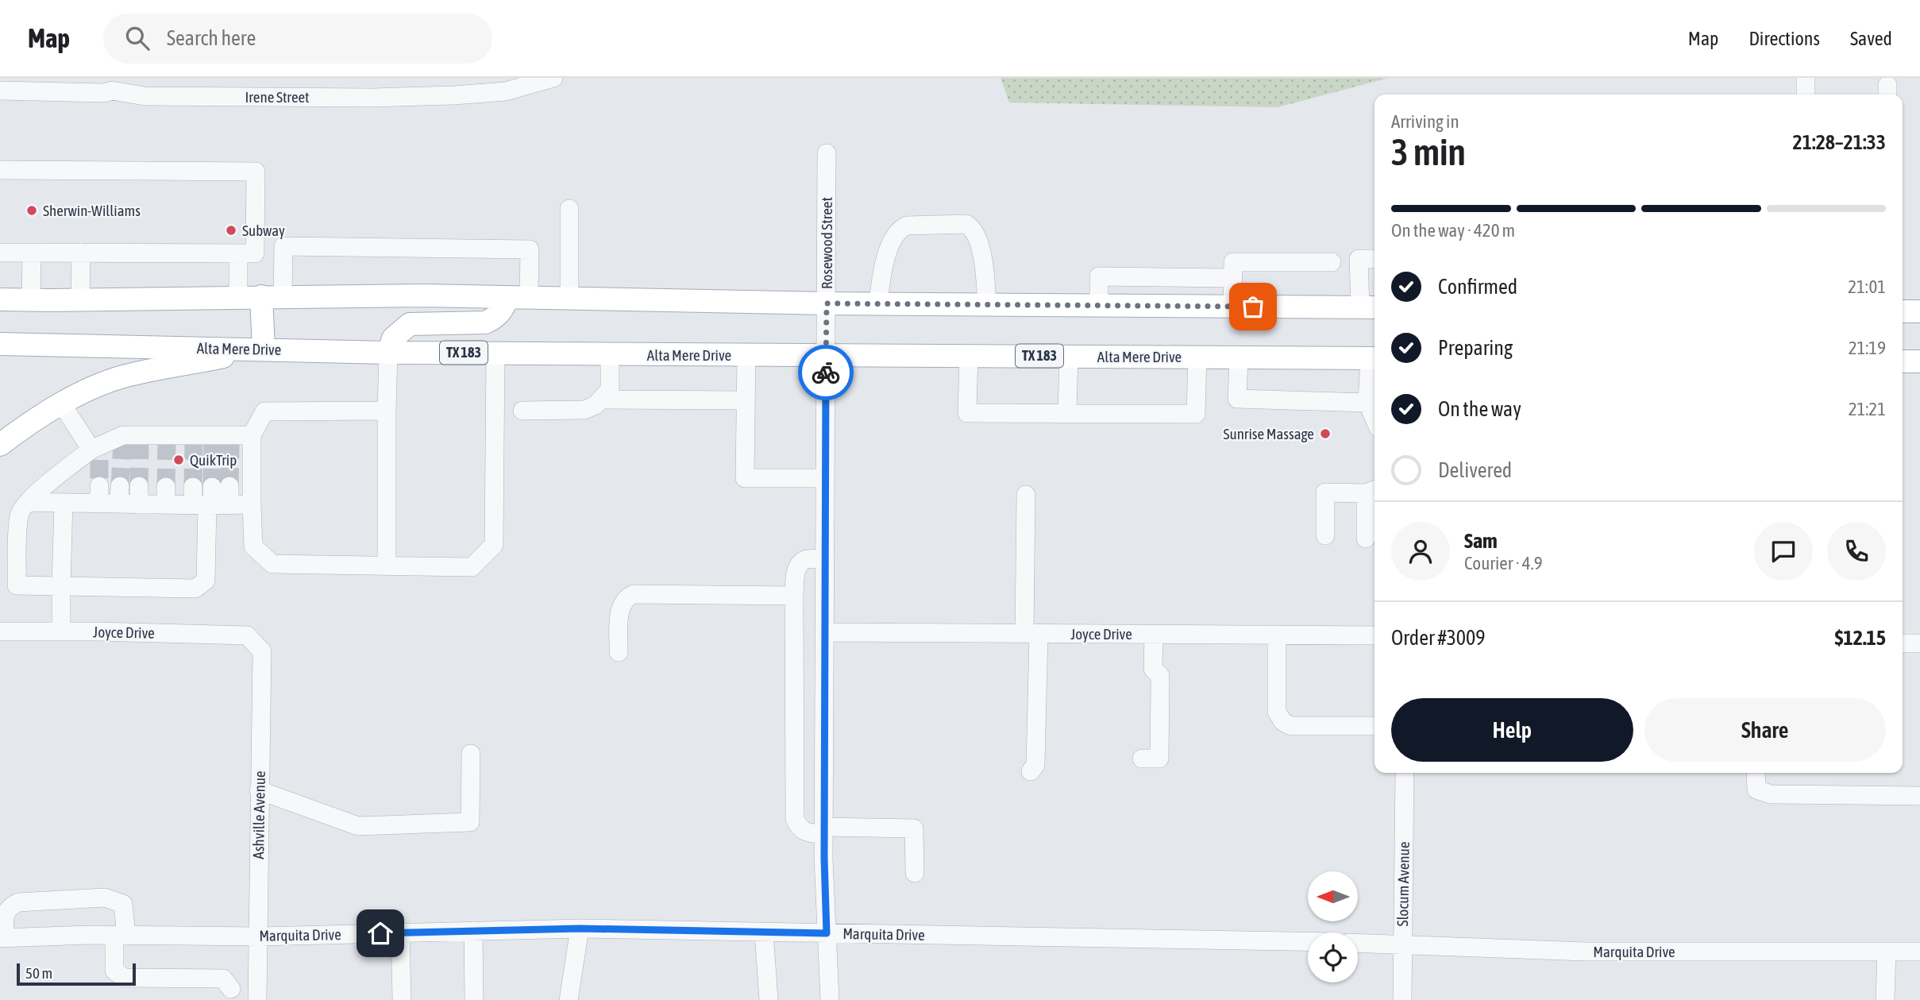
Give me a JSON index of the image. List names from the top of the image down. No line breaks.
{"streets":{"main road":["Alta Mere Drive","TX 183"],"street":["Irene Street","Rosewood Street","Joyce Drive","Ashville Avenue","Slocum Avenue","Marquita Drive"]},"crossings":[["Rosewood Street","Alta Mere Drive"],["Rosewood Street","Joyce Drive"],["Rosewood Street","Marquita Drive"],["Joyce Drive","Ashville Avenue"],["Ashville Avenue","Marquita Drive"],["Slocum Avenue","Marquita Drive"]],"places":["Sherwin-Williams","Subway","Sunrise Massage","QuikTrip"],"scale_bar":"50 m","north":"left","page":{"header":"Map","search":"Search here","nav":["Map","Directions","Saved"],"heading":["3 min","Arriving in","21:28–21:33"],"panel":["Sam","Courier · 4.9","Order #3009","$12.15"],"bar":"On the way · 420 m","list":[["Confirmed","21:01"],["Preparing","21:19"],["On the way","21:21"],"Delivered"],"buttons":["Help","Share"],"scale":"50 m"}}
